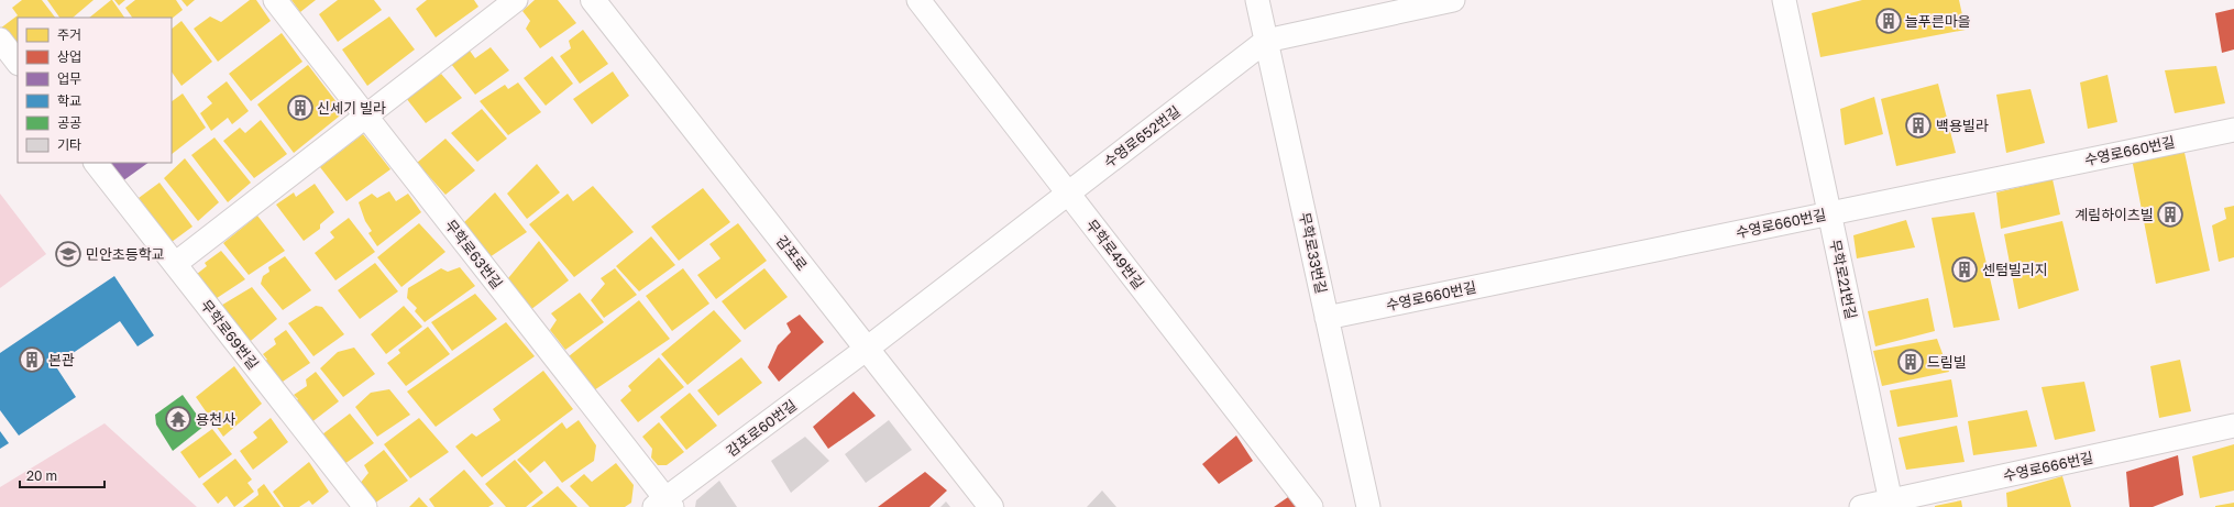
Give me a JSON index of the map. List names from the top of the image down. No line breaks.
{"streets":{"street":["수영로652번길","수영로660번길","감포로","무학로33번길","무학로63번길","무학로49번길","무학로21번길","무학로69번길","감포로60번길","수영로666번길"]},"crossings":[["수영로652번길","감포로"],["수영로652번길","무학로33번길"],["수영로652번길","무학로49번길"],["수영로652번길","감포로60번길"],["수영로660번길","무학로33번길"],["수영로660번길","무학로21번길"],["감포로","감포로60번길"],["무학로63번길","감포로60번길"],["무학로21번길","수영로666번길"]],"places":{"building":["늘푸른마을","신세기 빌라","백용빌라","계림하이츠빌","센텀빌리지","본관","드림빌"],"school or university":["민안초등학교"],"temple":["용천사"]},"legend":["주거","상업","업무","학교","공공","기타"],"scale_bar":"20 m"}
